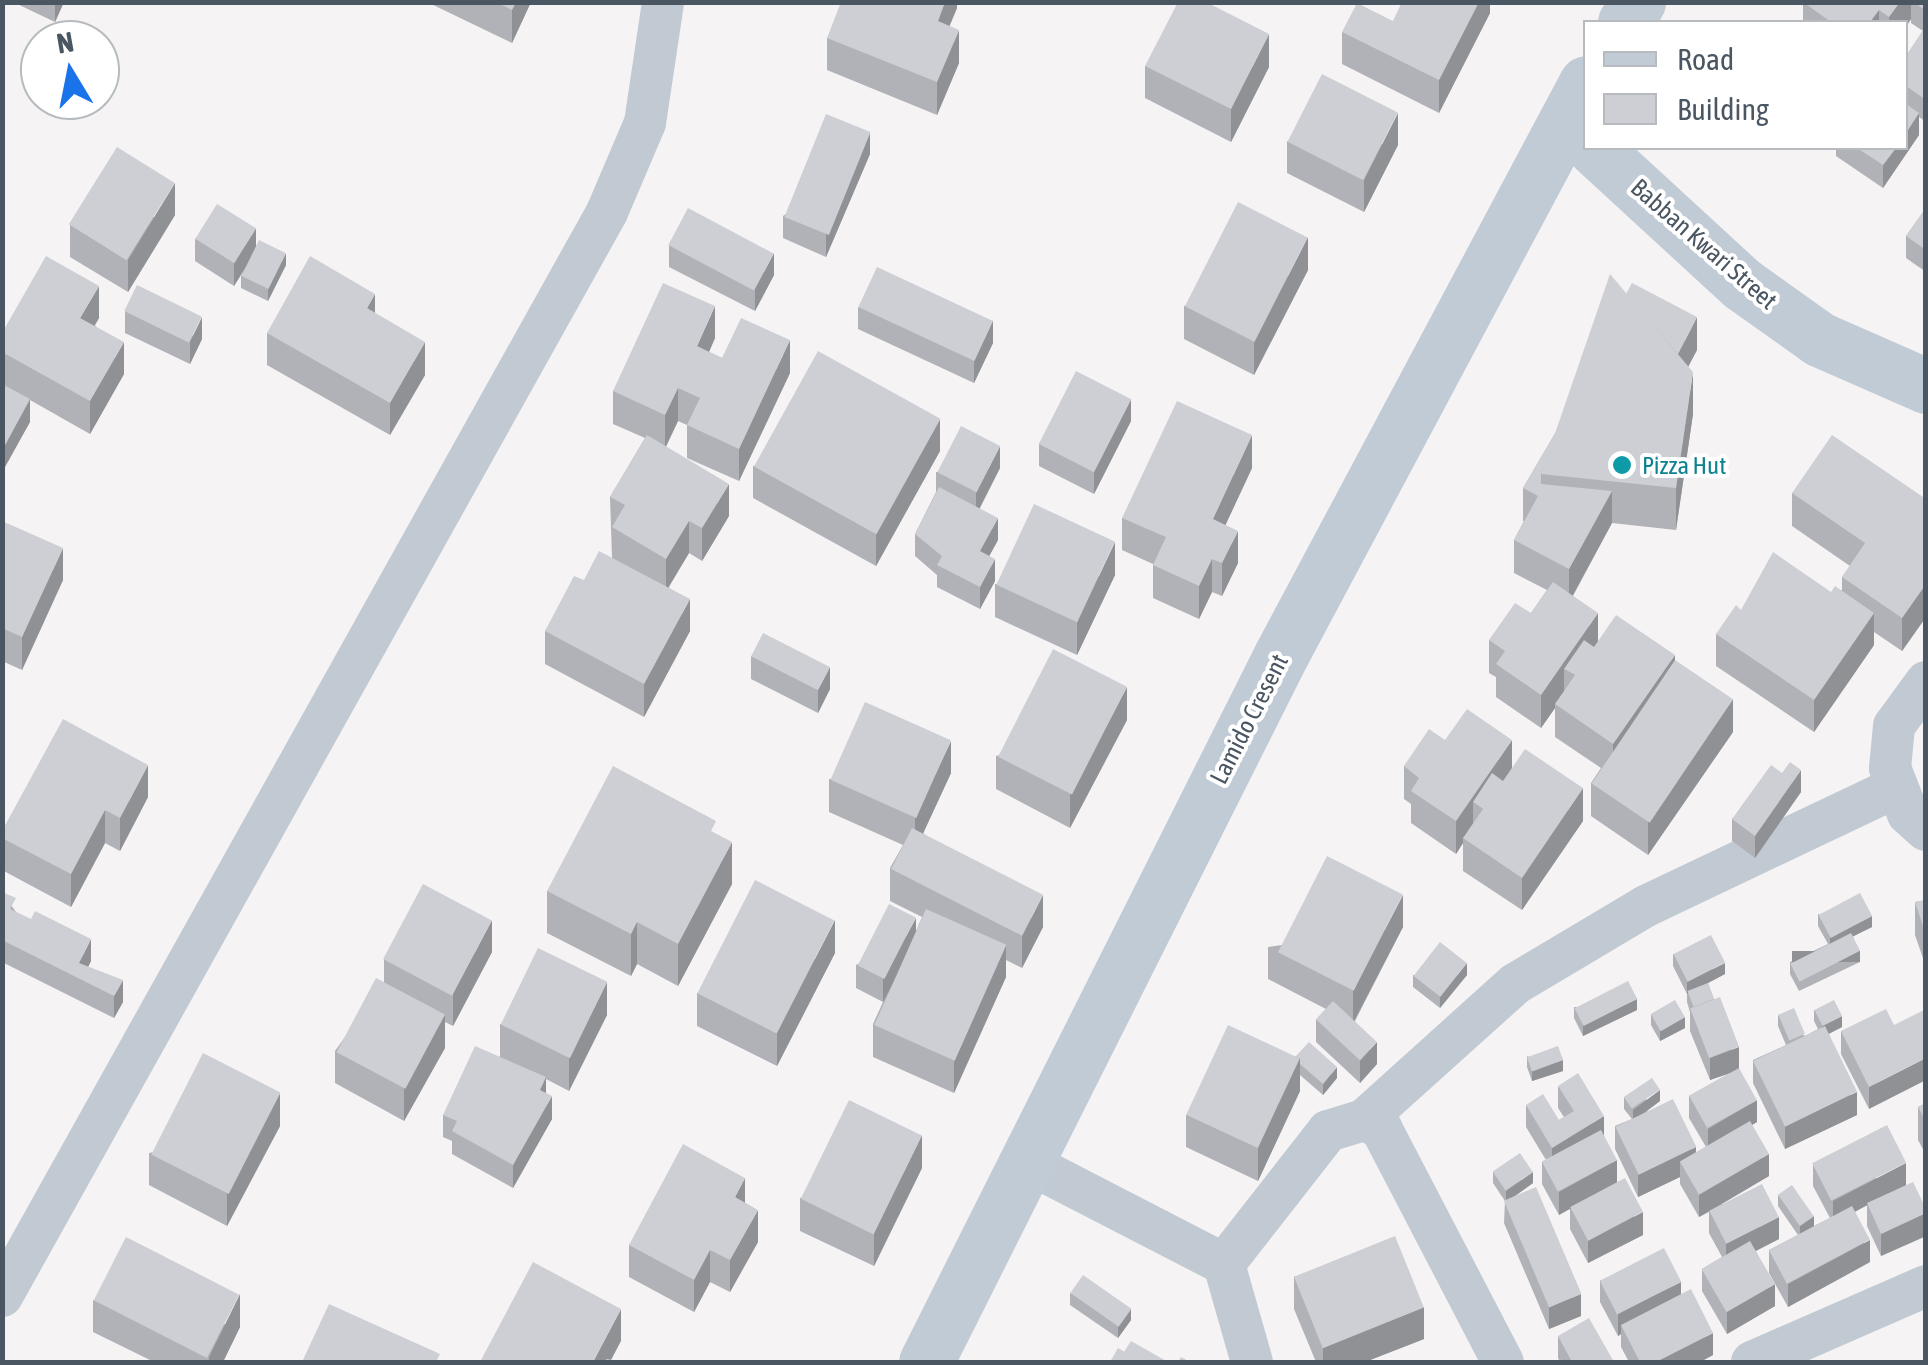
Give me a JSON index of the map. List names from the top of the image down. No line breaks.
{"streets":{"street":["Babban Kwari Street","Lamido Cresent"]},"places":["Pizza Hut"],"legend":["Road","Building"],"north":"top"}
